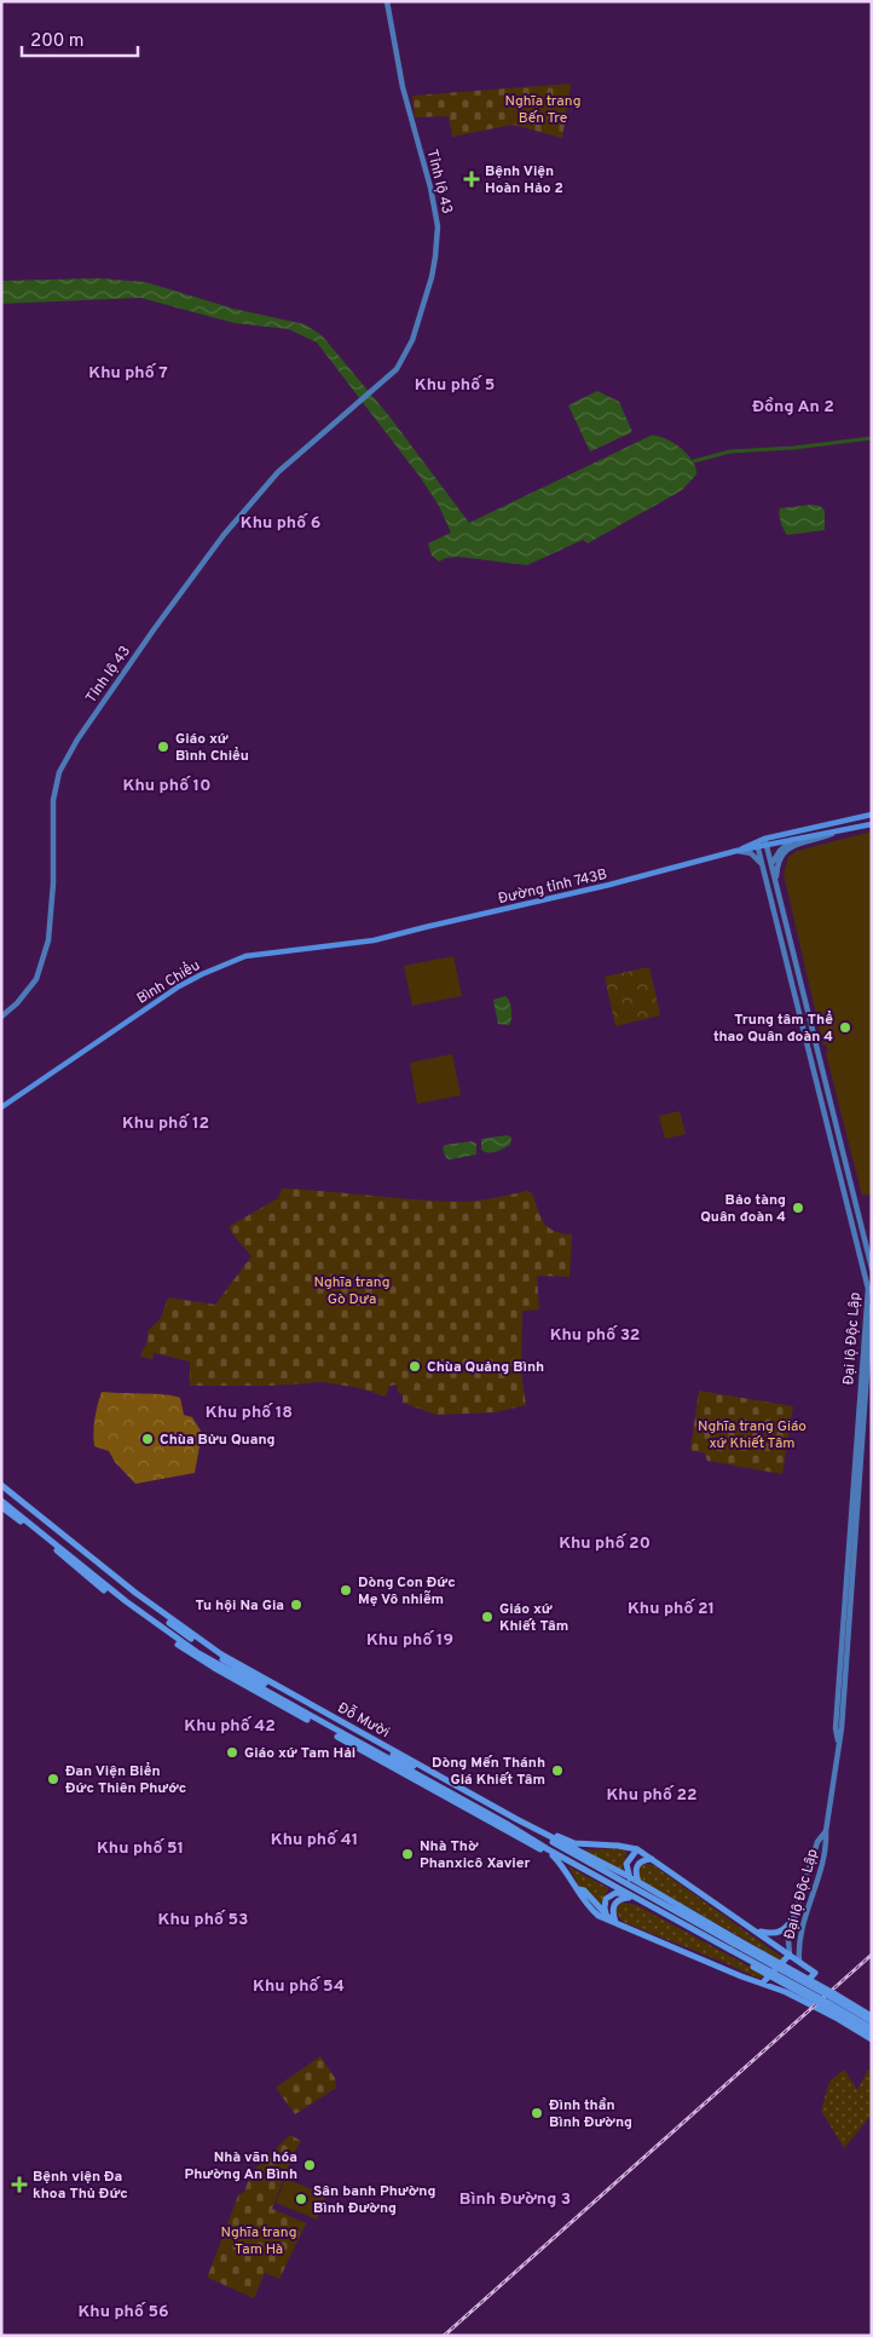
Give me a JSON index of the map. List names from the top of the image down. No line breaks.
{"streets":{"highway":["Đỗ Mười"],"main road":["Tỉnh lộ 43","Đường tỉnh 743B","Bình Chiểu","Đại lộ Độc Lập"]},"crossings":[["Đường tỉnh 743B","Bình Chiểu"],["Đường tỉnh 743B","Đại lộ Độc Lập"]],"districts":["Khu phố 7","Khu phố 5","Đồng An 2","Khu phố 6","Khu phố 10","Khu phố 12","Khu phố 32","Khu phố 18","Khu phố 20","Khu phố 21","Khu phố 19","Khu phố 42","Khu phố 22","Khu phố 41","Khu phố 51","Khu phố 53","Khu phố 54","Bình Đường 3","Khu phố 56"],"parks":["Nghĩa trang Bến Tre","Nghĩa trang Gò Dưa","Nghĩa trang Giáo xứ Khiết Tâm","Nghĩa trang Tam Hà"],"places":{"health":["Bệnh Viện Hoàn Hảo 2","Bệnh viện Đa khoa Thủ Đức"],"other":["Giáo xứ Bình Chiểu","Trung tâm Thể thao Quân đoàn 4","Bảo tàng Quân đoàn 4","Chùa Quảng Bình","Chùa Bửu Quang","Dòng Con Đức Mẹ Vô nhiễm","Tu hội Na Gia","Giáo xứ Khiết Tâm","Giáo xứ Tam Hải","Dòng Mến Thánh Giá Khiết Tâm","Đan Viện Biển Đức Thiên Phước","Nhà Thờ Phanxicô Xavier","Đình thần Bình Đường","Nhà văn hóa Phường An Bình","Sân banh Phường Bình Đường"]},"scale_bar":"200 m"}
